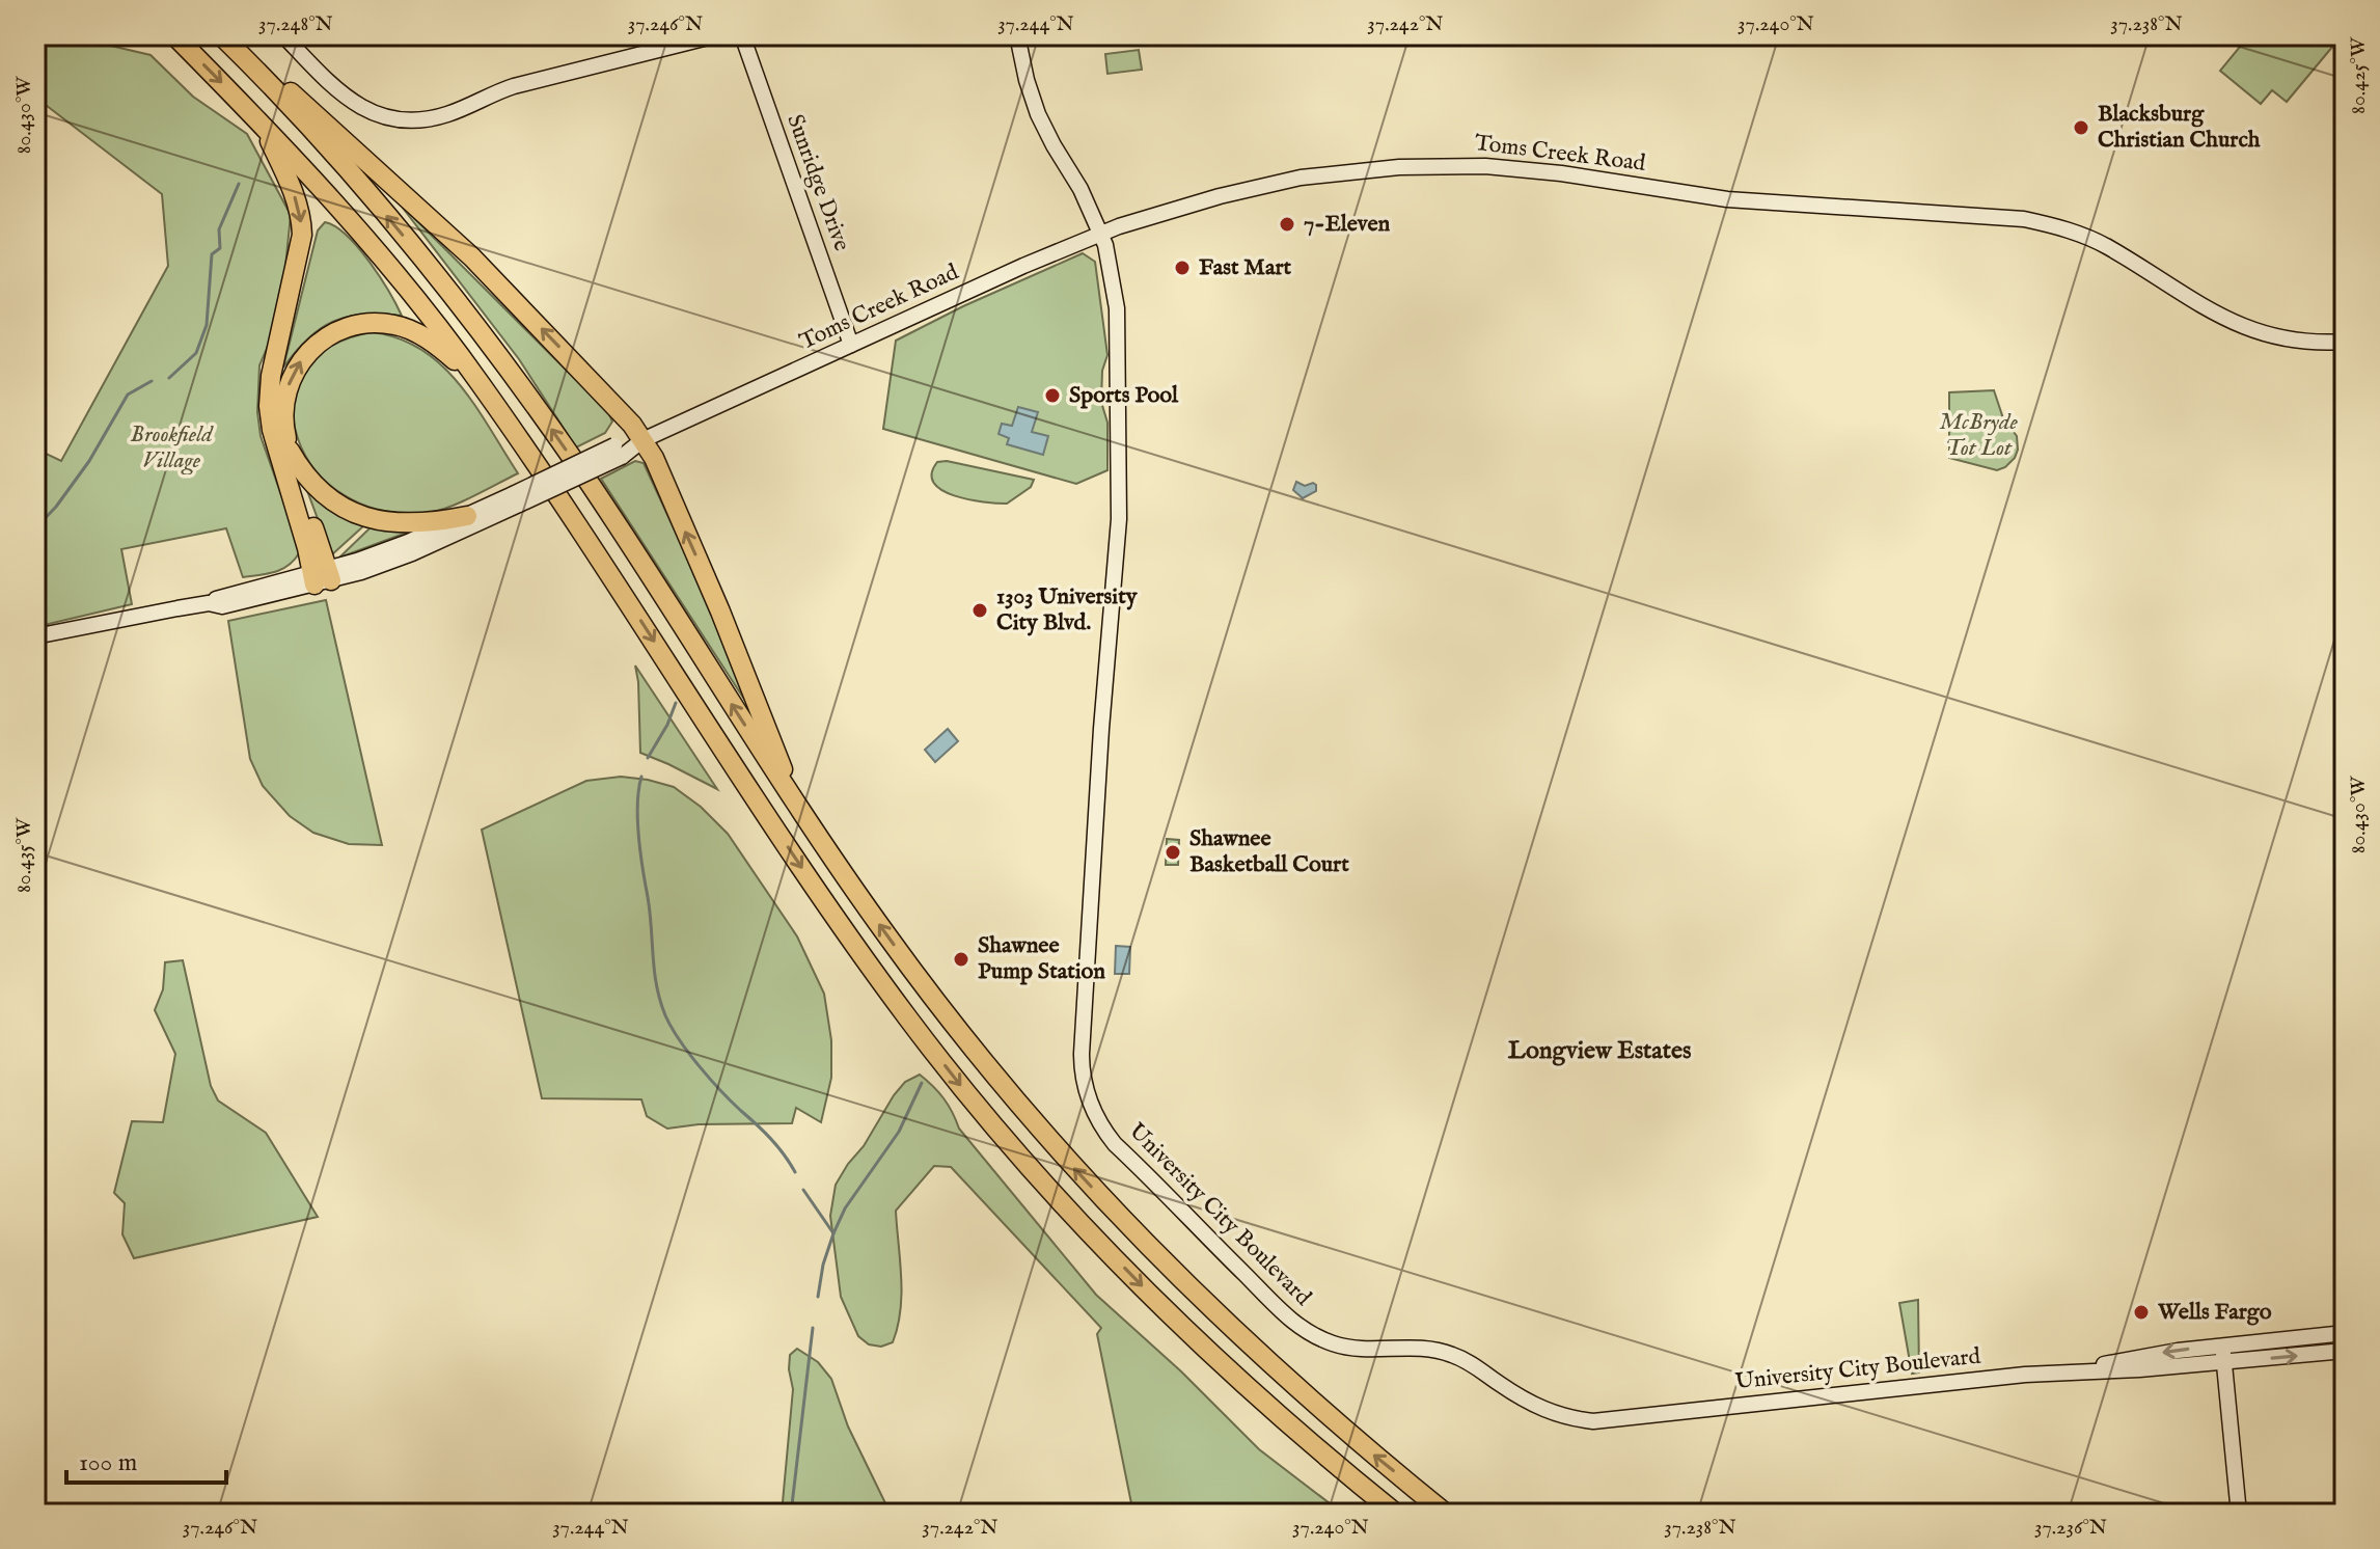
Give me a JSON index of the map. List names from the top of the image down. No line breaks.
{"streets":{"main road":["Toms Creek Road","Sunridge Drive","University City Boulevard"]},"crossings":[["Toms Creek Road","Sunridge Drive"],["Toms Creek Road","University City Boulevard"]],"districts":["Longview Estates"],"parks":["McBryde Tot Lot","Brookfield Village"],"places":["Blacksburg Christian Church","7-Eleven","Fast Mart","Sports Pool","1303 University City Blvd.","Shawnee Basketball Court","Shawnee Pump Station","Wells Fargo"],"scale_bar":"100 m","coordinates":["37.248°N","37.246°N","37.244°N","37.242°N","37.240°N","37.238°N","80.425°W","80.430°W","80.435°W","37.236°N"]}
